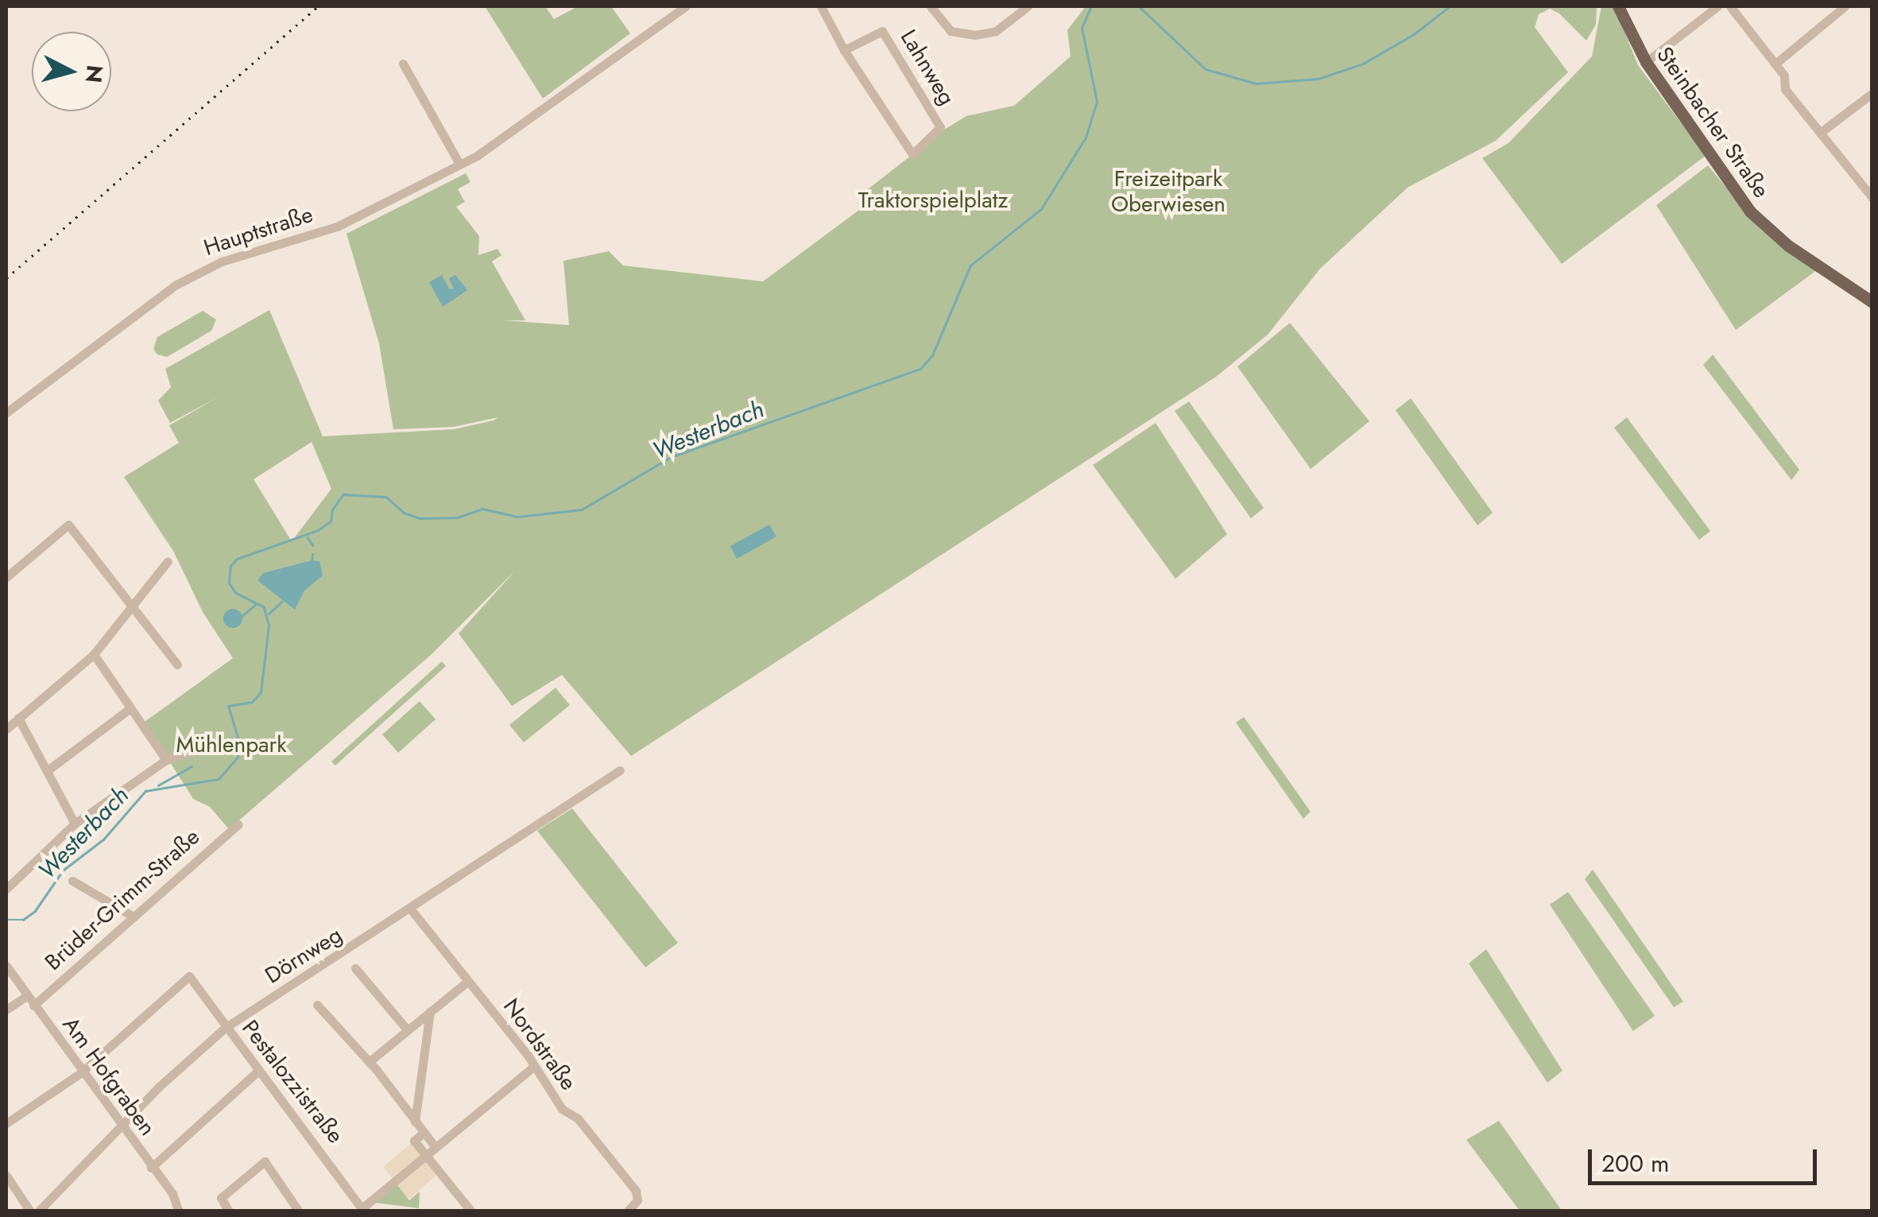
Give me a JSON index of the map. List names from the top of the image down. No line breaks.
{"streets":{"main road":["Steinbacher Straße"],"street":["Lahnweg","Hauptstraße","Brüder-Grimm-Straße","Dörnweg","Nordstraße","Am Hofgraben","Pestalozzistraße"]},"crossings":[["Brüder-Grimm-Straße","Am Hofgraben"],["Dörnweg","Nordstraße"],["Dörnweg","Am Hofgraben"],["Dörnweg","Pestalozzistraße"],["Am Hofgraben","Pestalozzistraße"]],"water":["Westerbach"],"parks":["Freizeitpark Oberwiesen","Traktorspielplatz","Mühlenpark"],"scale_bar":"200 m","north":"right"}
